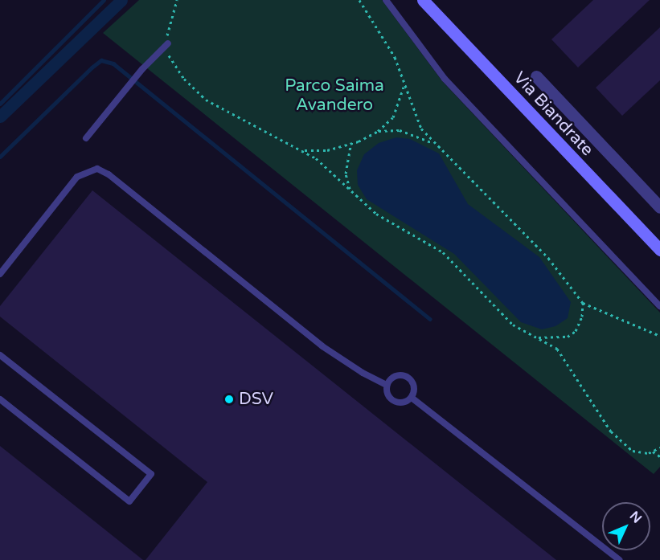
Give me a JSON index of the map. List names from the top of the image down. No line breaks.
{"streets":{"main road":["Via Biandrate"]},"parks":["Parco Saima Avandero"],"places":["DSV"],"north":"top right"}
